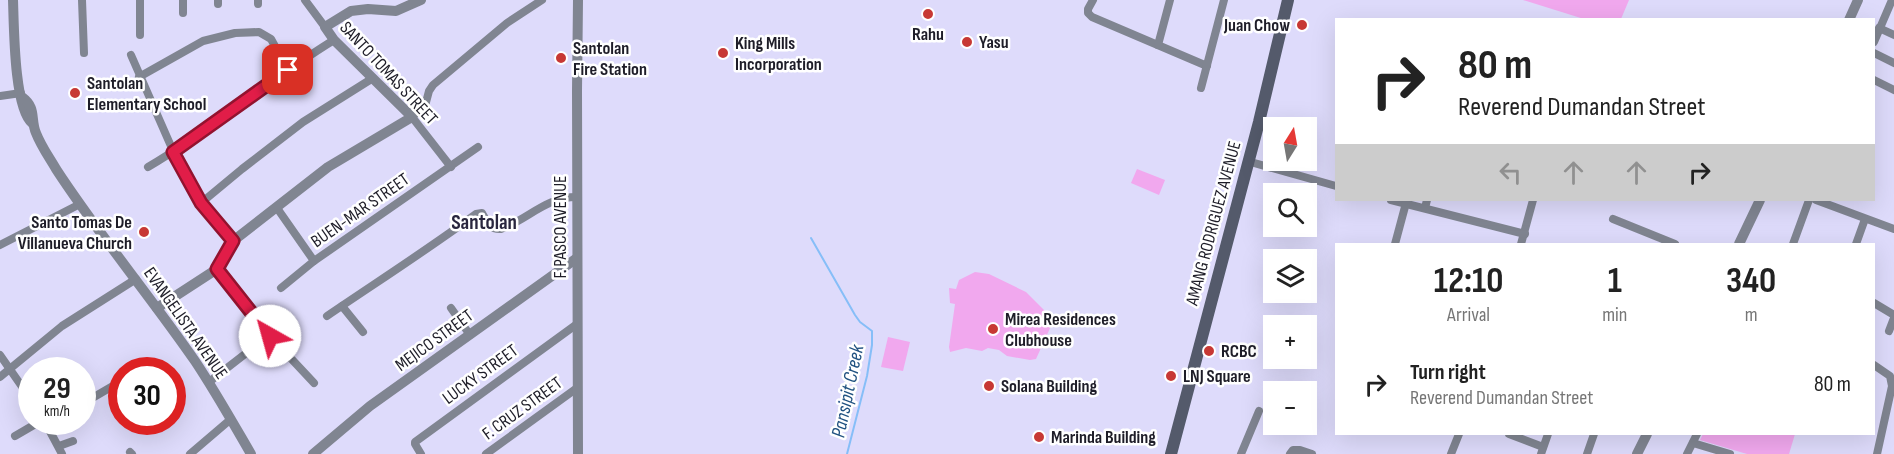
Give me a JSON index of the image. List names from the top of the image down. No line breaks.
{"streets":{"main road":["AMANG RODRIGUEZ AVENUE"],"street":["SANTO TOMAS STREET","BUEN-MAR STREET","F. PASCO AVENUE","EVANGELISTA AVENUE","MEJICO STREET","LUCKY STREET","F. CRUZ STREET"]},"crossings":[["SANTO TOMAS STREET","BUEN-MAR STREET"],["F. PASCO AVENUE","MEJICO STREET"],["F. PASCO AVENUE","LUCKY STREET"],["F. PASCO AVENUE","F. CRUZ STREET"]],"districts":["Santolan"],"water":["Pansipit Creek"],"places":["Rahu","Juan Chow","Yasu","King Mills Incorporation","Santolan Fire Station","Santolan Elementary School","Santo Tomas De Villanueva Church","Mirea Residences Clubhouse","RCBC","LNJ Square","Solana Building","Marinda Building"],"north":"top","page":{"turn":["80 m","Reverend Dumandan Street"],"map_buttons":["+","−"],"eta":["12:10","Arrival","1","min","340","m"],"list":[{"name":"Turn right","note":"Reverend Dumandan Street","value":"80 m"}],"speed":"29 km/h","limit":"30"}}
